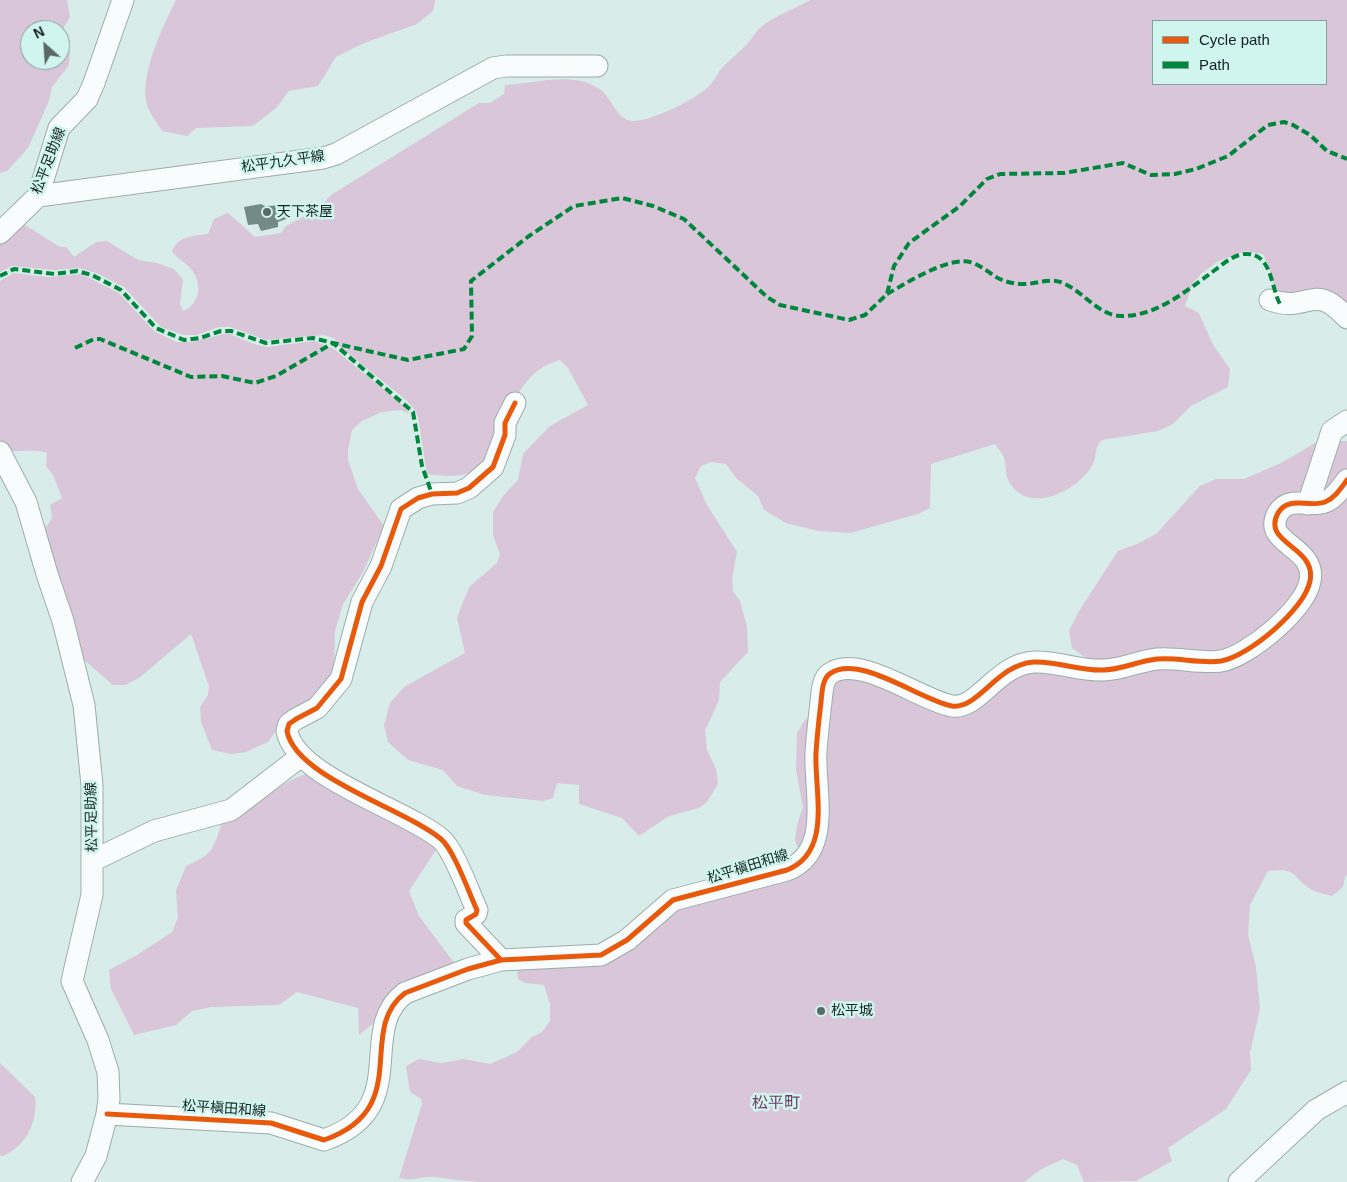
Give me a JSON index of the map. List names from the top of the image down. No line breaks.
{"streets":{"street":["松平足助線","松平九久平線","松平槇田和線"]},"crossings":[["松平足助線","松平九久平線"],["松平足助線","松平槇田和線"]],"districts":["松平町"],"places":["天下茶屋","松平城"],"legend":["Cycle path","Path"],"north":"top left"}
